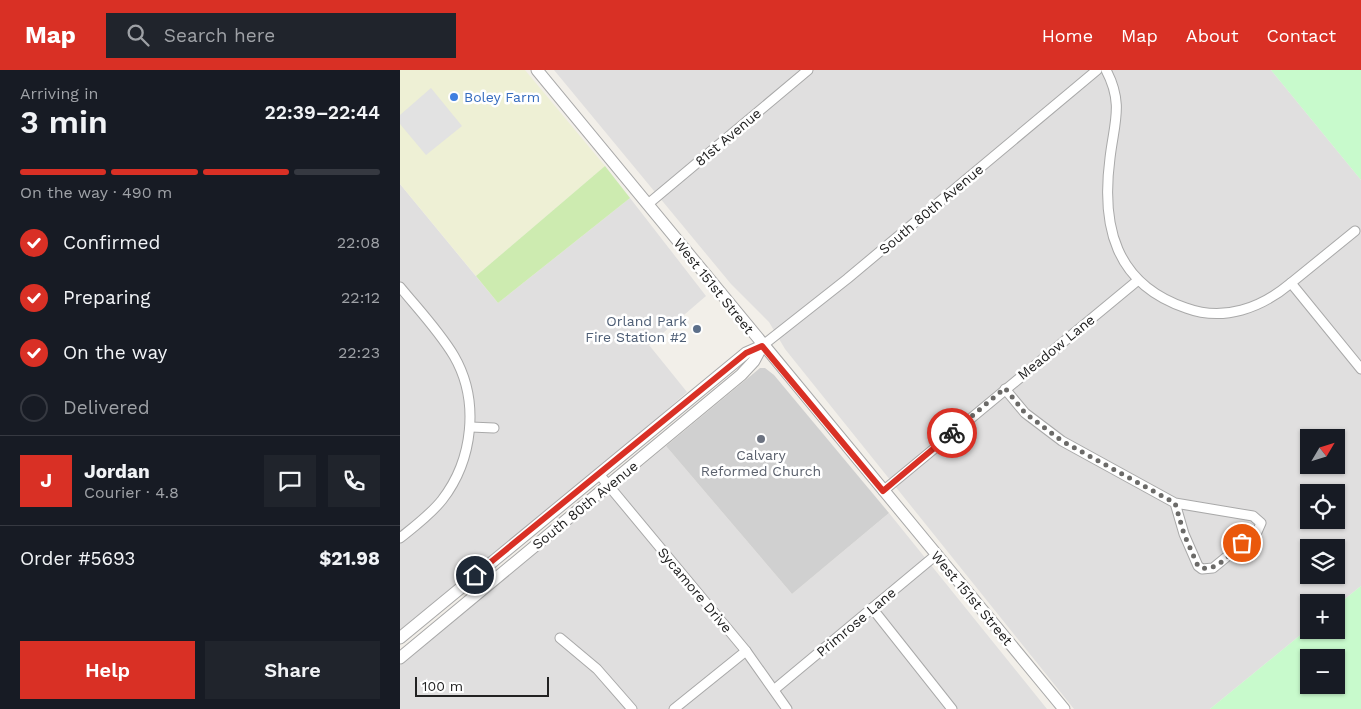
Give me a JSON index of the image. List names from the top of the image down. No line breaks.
{"streets":{"street":["81st Avenue","South 80th Avenue","West 151st Street","Meadow Lane","Sycamore Drive","Primrose Lane"]},"crossings":[["81st Avenue","West 151st Street"],["South 80th Avenue","West 151st Street"],["South 80th Avenue","Sycamore Drive"],["West 151st Street","Meadow Lane"],["West 151st Street","Primrose Lane"],["Sycamore Drive","Primrose Lane"]],"places":["Boley Farm","Orland Park Fire Station #2","Calvary Reformed Church"],"scale_bar":"100 m","north":"top right","page":{"header":"Map","search":"Search here","nav":["Home","Map","About","Contact"],"heading":["3 min","Arriving in","22:39–22:44"],"panel":["Jordan","Courier · 4.8","Order #5693","$21.98"],"bar":"On the way · 490 m","list":[["Confirmed","22:08"],["Preparing","22:12"],["On the way","22:23"],"Delivered"],"map_buttons":["+","−"],"round":"J","buttons":["Help","Share"],"scale":"100 m"}}
